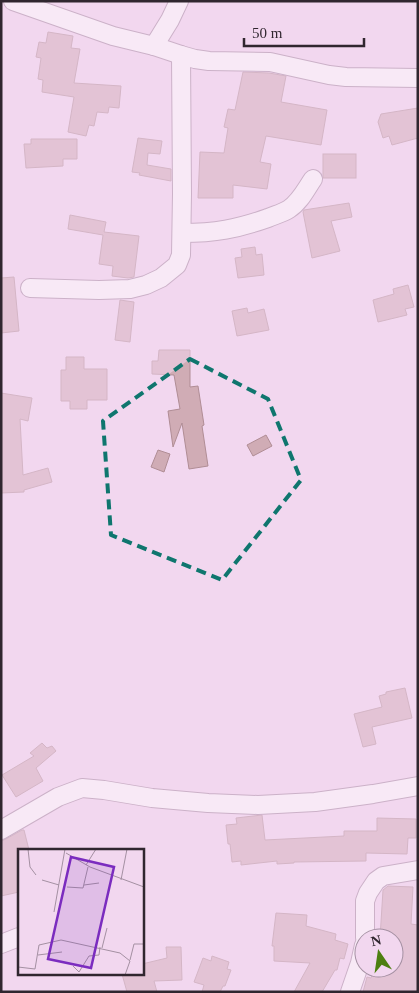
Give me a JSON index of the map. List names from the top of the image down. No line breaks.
{"scale_bar":"50 m","north":"top"}
